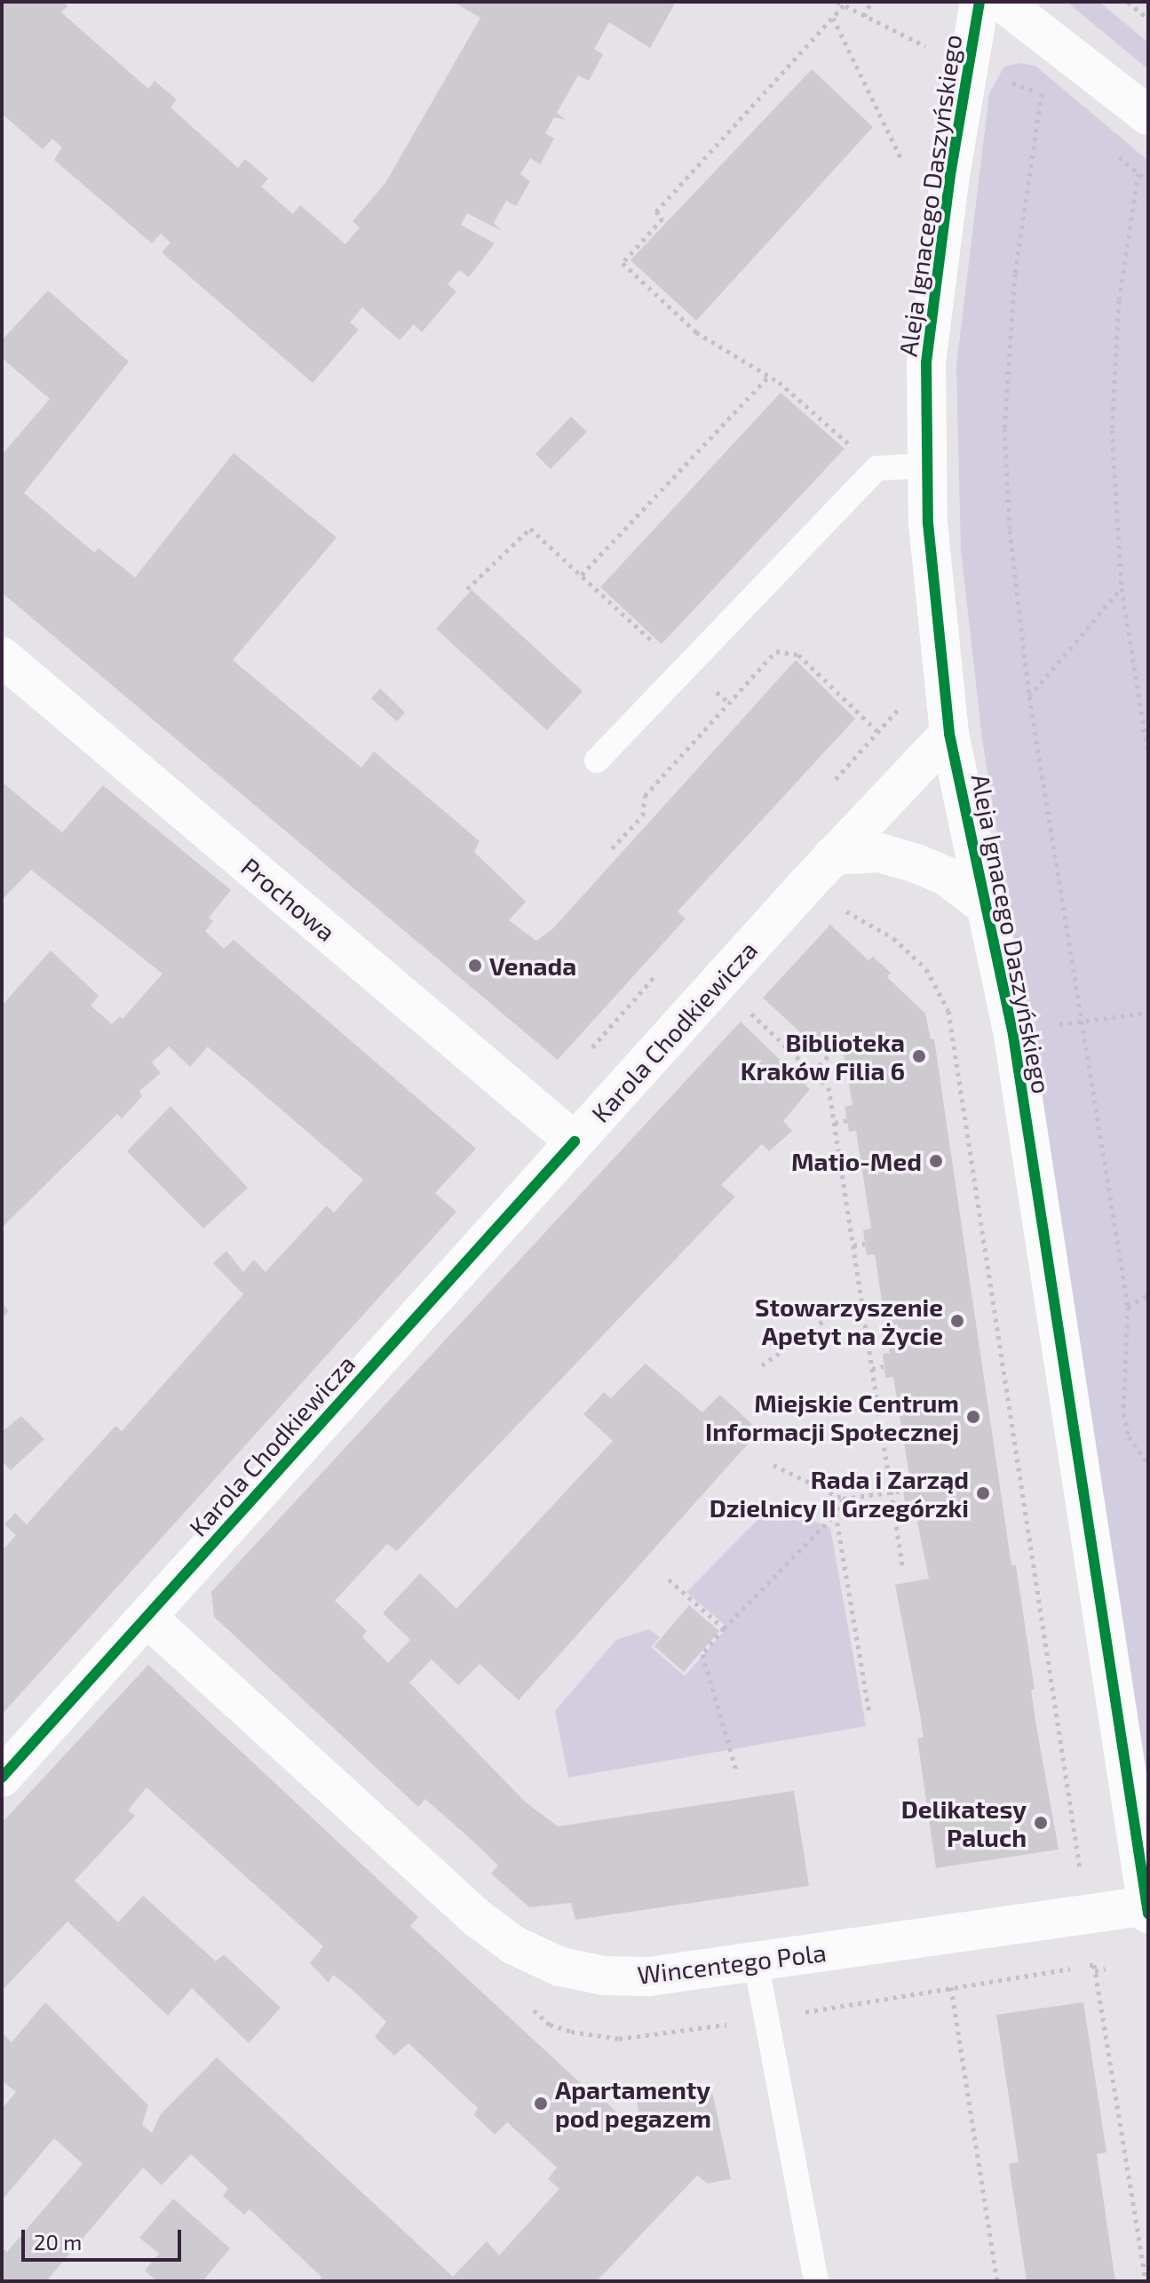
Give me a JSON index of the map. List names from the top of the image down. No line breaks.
{"streets":{"street":["Aleja Ignacego Daszyńskiego","Prochowa","Karola Chodkiewicza","Wincentego Pola"]},"crossings":[["Aleja Ignacego Daszyńskiego","Karola Chodkiewicza"],["Aleja Ignacego Daszyńskiego","Wincentego Pola"],["Prochowa","Karola Chodkiewicza"],["Karola Chodkiewicza","Wincentego Pola"]],"places":["Venada","Biblioteka Kraków Filia 6","Matio-Med","Stowarzyszenie Apetyt na Życie","Miejskie Centrum Informacji Społecznej","Rada i Zarząd Dzielnicy II Grzegórzki","Delikatesy Paluch","Apartamenty pod pegazem"],"scale_bar":"20 m"}
